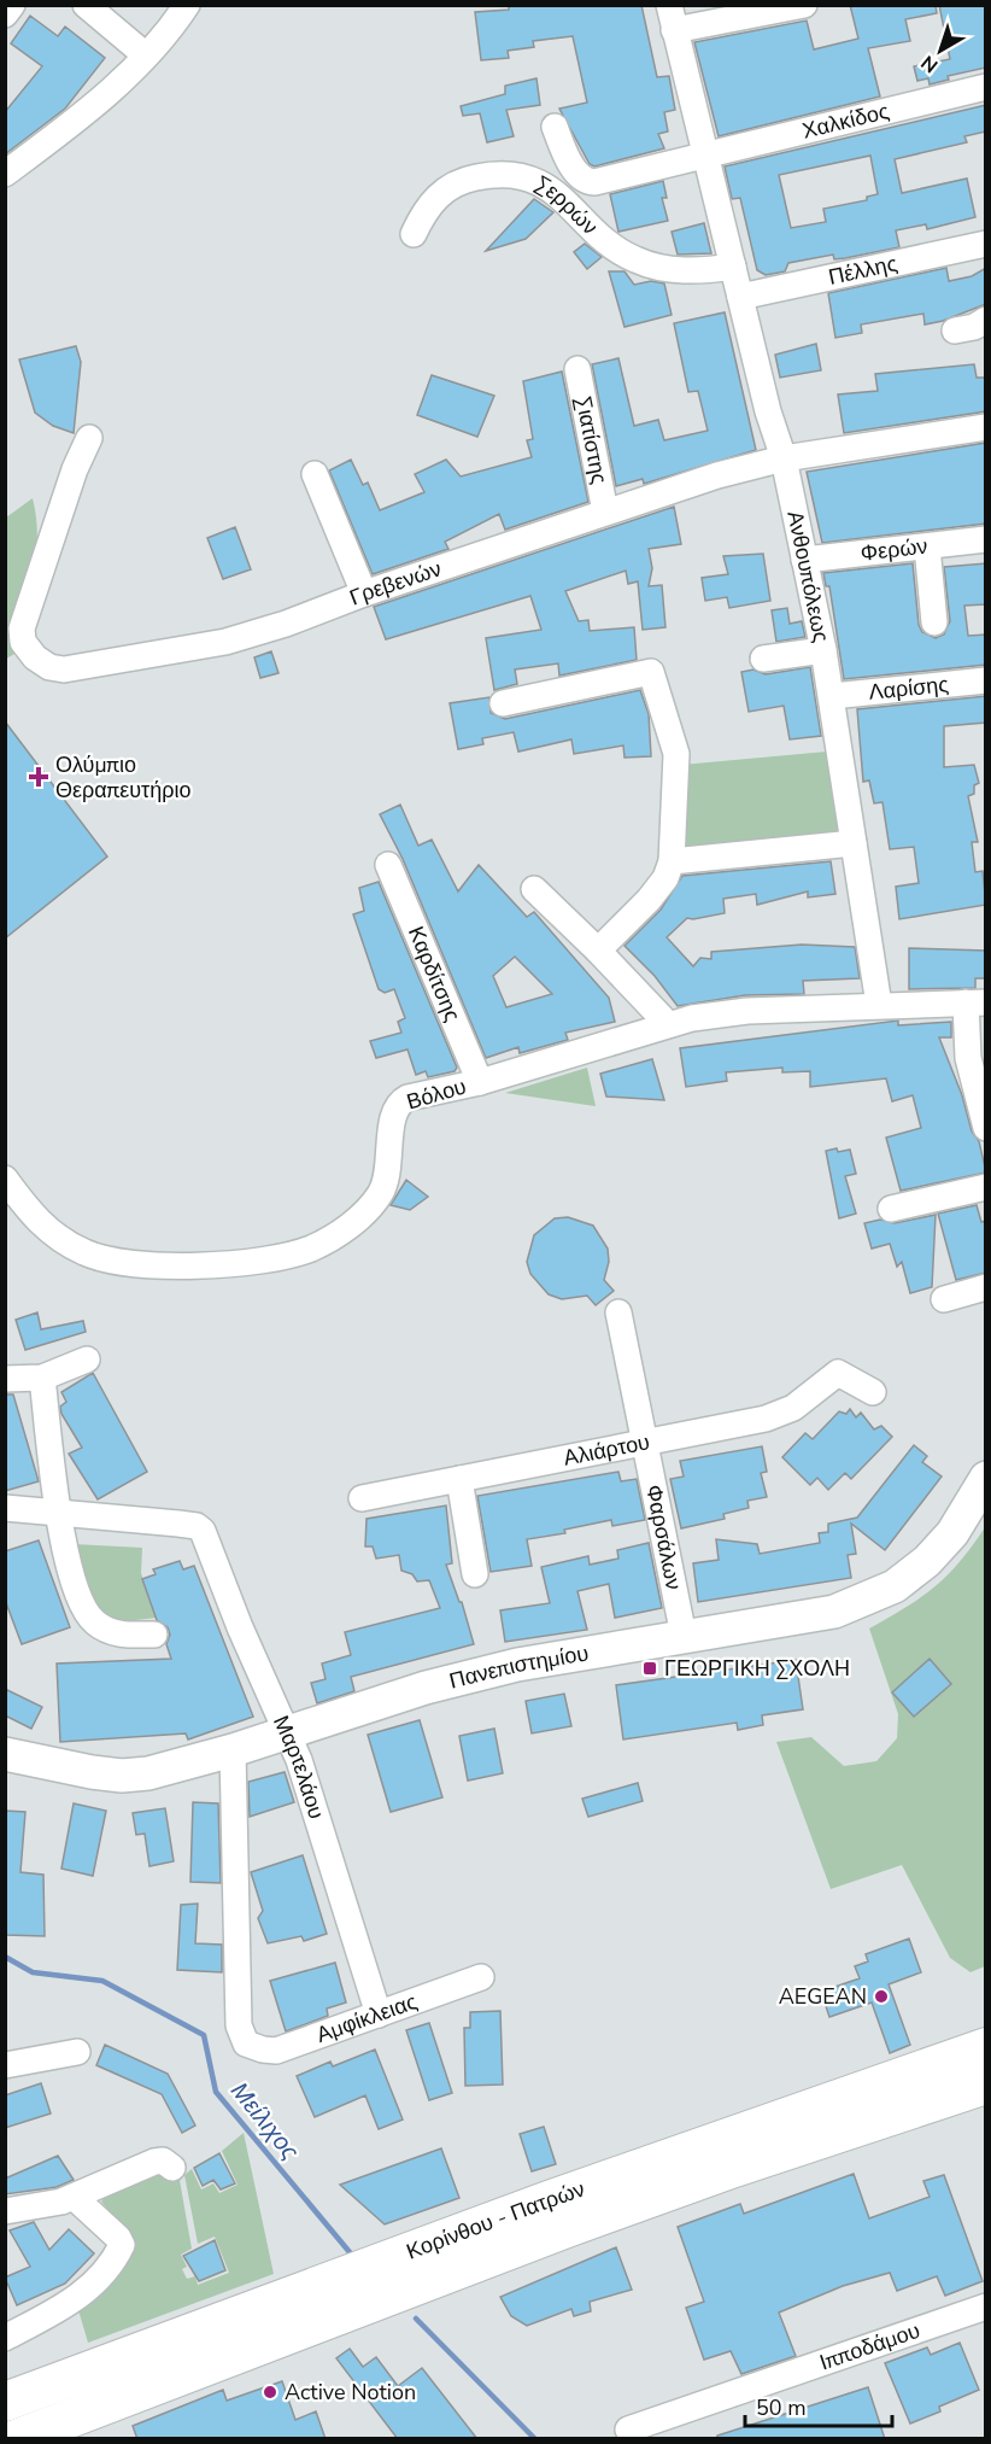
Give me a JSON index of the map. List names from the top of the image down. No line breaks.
{"streets":{"highway":["Κορίνθου - Πατρών"],"main road":["Πανεπιστημίου"],"street":["Χαλκίδος","Σερρών","Πέλλης","Σιατίστης","Φερών","Ανθουπόλεως","Γρεβενών","Λαρίσης","Καρδίτσης","Βόλου","Αλιάρτου","Φαρσάλων","Μαρτελάου","Αμφίκλειας","Ιπποδάμου"]},"crossings":[["Χαλκίδος","Ανθουπόλεως"],["Σερρών","Ανθουπόλεως"],["Πέλλης","Ανθουπόλεως"],["Σιατίστης","Γρεβενών"],["Φερών","Ανθουπόλεως"],["Ανθουπόλεως","Γρεβενών"],["Ανθουπόλεως","Λαρίσης"],["Ανθουπόλεως","Βόλου"],["Καρδίτσης","Βόλου"],["Αλιάρτου","Φαρσάλων"],["Φαρσάλων","Πανεπιστημίου"],["Πανεπιστημίου","Μαρτελάου"],["Πανεπιστημίου","Αμφίκλειας"],["Μαρτελάου","Αμφίκλειας"]],"water":["Μείλιχος"],"places":{"health":["Ολύμπιο Θεραπευτήριο"],"transit":["ΓΕΩΡΓΙΚΗ ΣΧΟΛΗ"],"other":["AEGEAN","Active Notion"]},"scale_bar":"50 m","north":"bottom left"}
